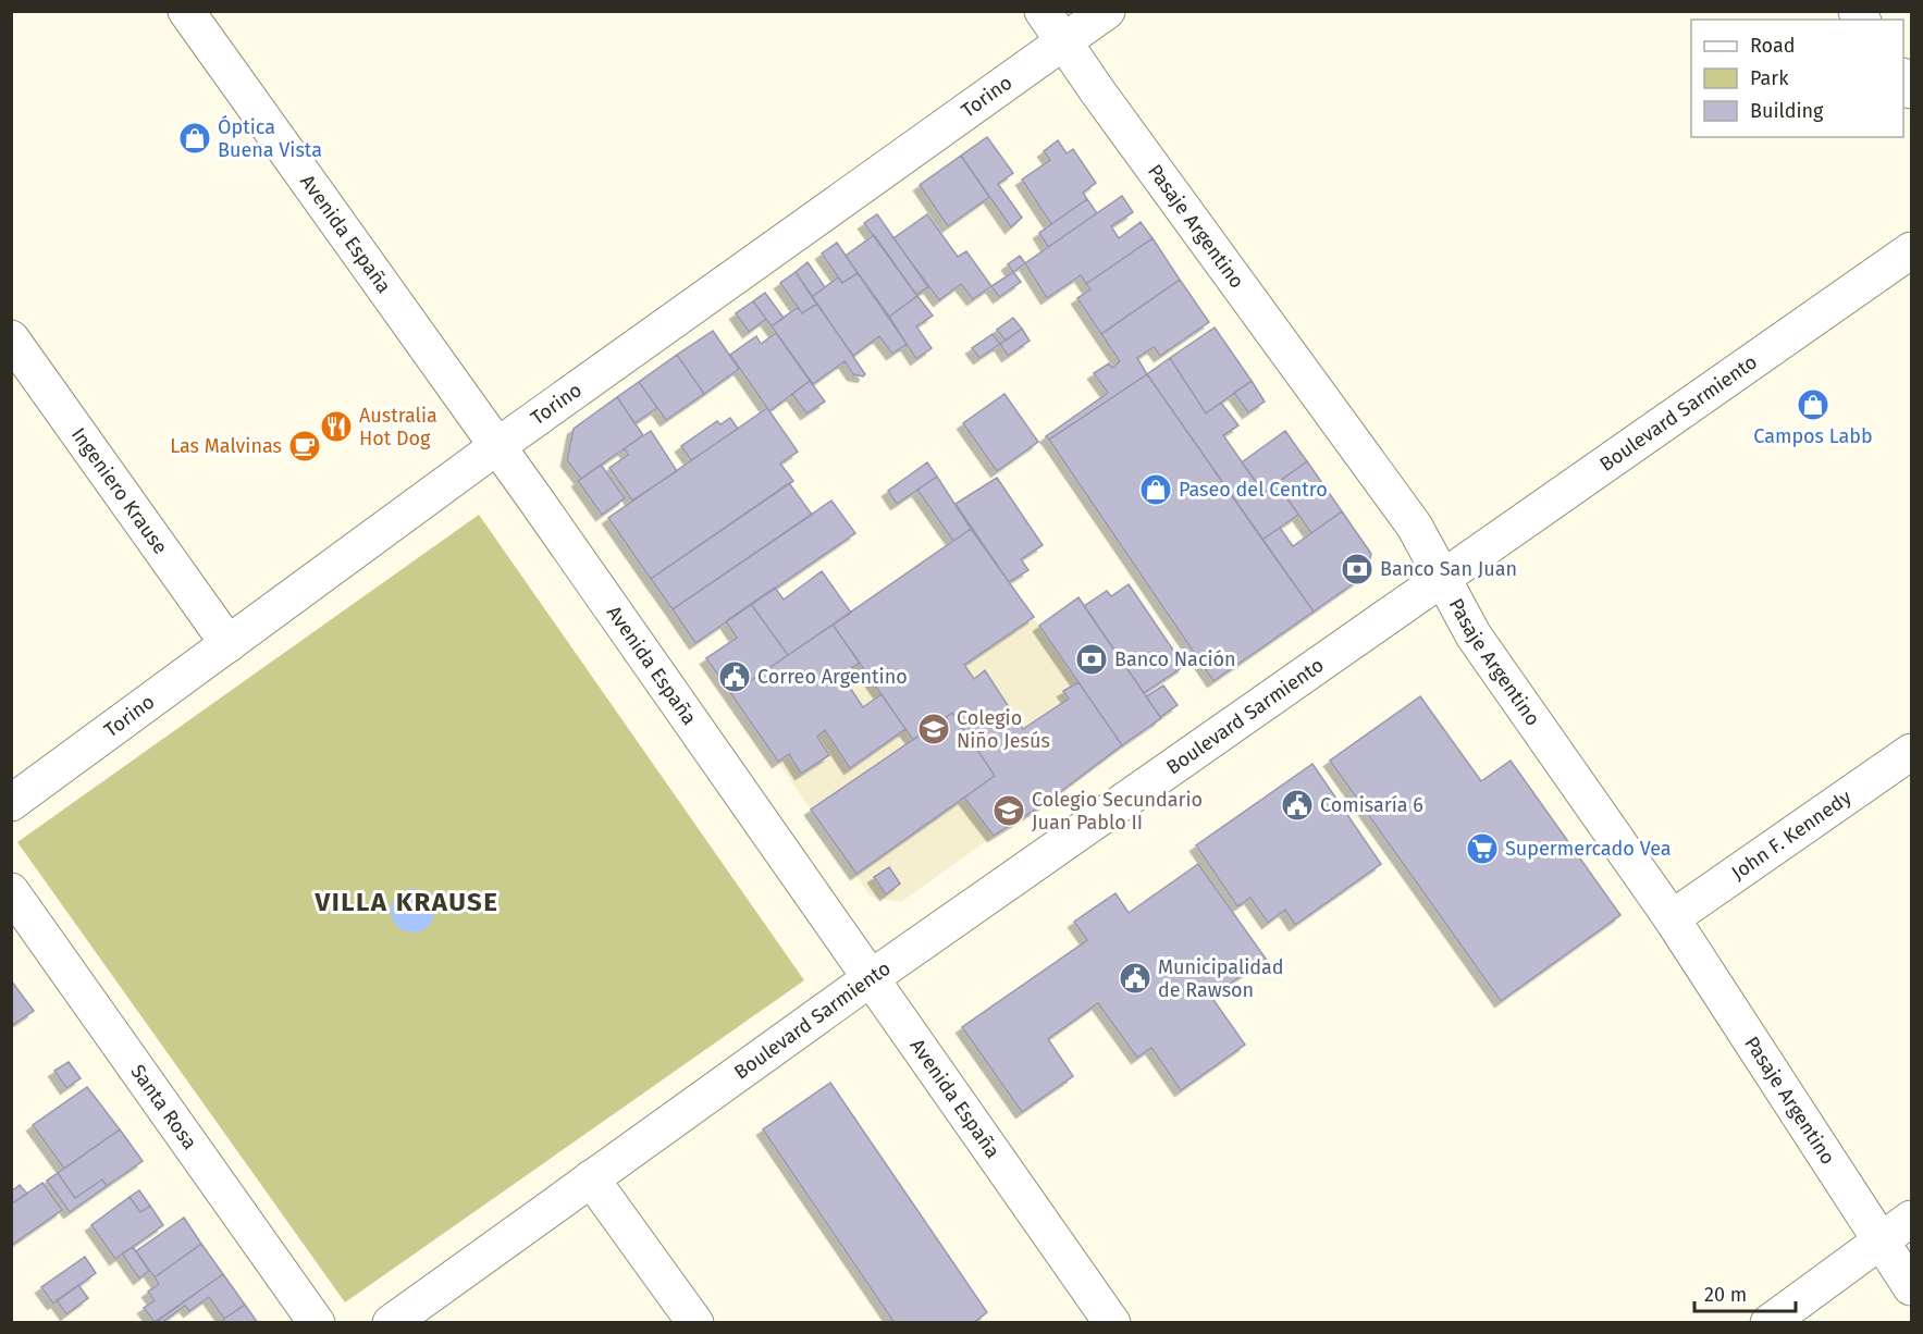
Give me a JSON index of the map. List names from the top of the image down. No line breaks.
{"streets":{"street":["Torino","Pasaje Argentino","Avenida España","Boulevard Sarmiento","Ingeniero Krause","John F. Kennedy","Santa Rosa"]},"crossings":[["Torino","Pasaje Argentino"],["Torino","Avenida España"],["Torino","Ingeniero Krause"],["Pasaje Argentino","Boulevard Sarmiento"],["Pasaje Argentino","John F. Kennedy"],["Avenida España","Boulevard Sarmiento"]],"districts":["VILLA KRAUSE"],"places":{"shop":["Óptica Buena Vista","Campos Labb","Paseo del Centro"],"restaurant":["Australia Hot Dog"],"cafe":["Las Malvinas"],"bank":["Banco San Juan","Banco Nación"],"public building":["Correo Argentino","Comisaría 6","Municipalidad de Rawson"],"school or university":["Colegio Niño Jesús","Colegio Secundario Juan Pablo II"],"supermarket":["Supermercado Vea"]},"legend":["Road","Park","Building"],"scale_bar":"20 m"}
